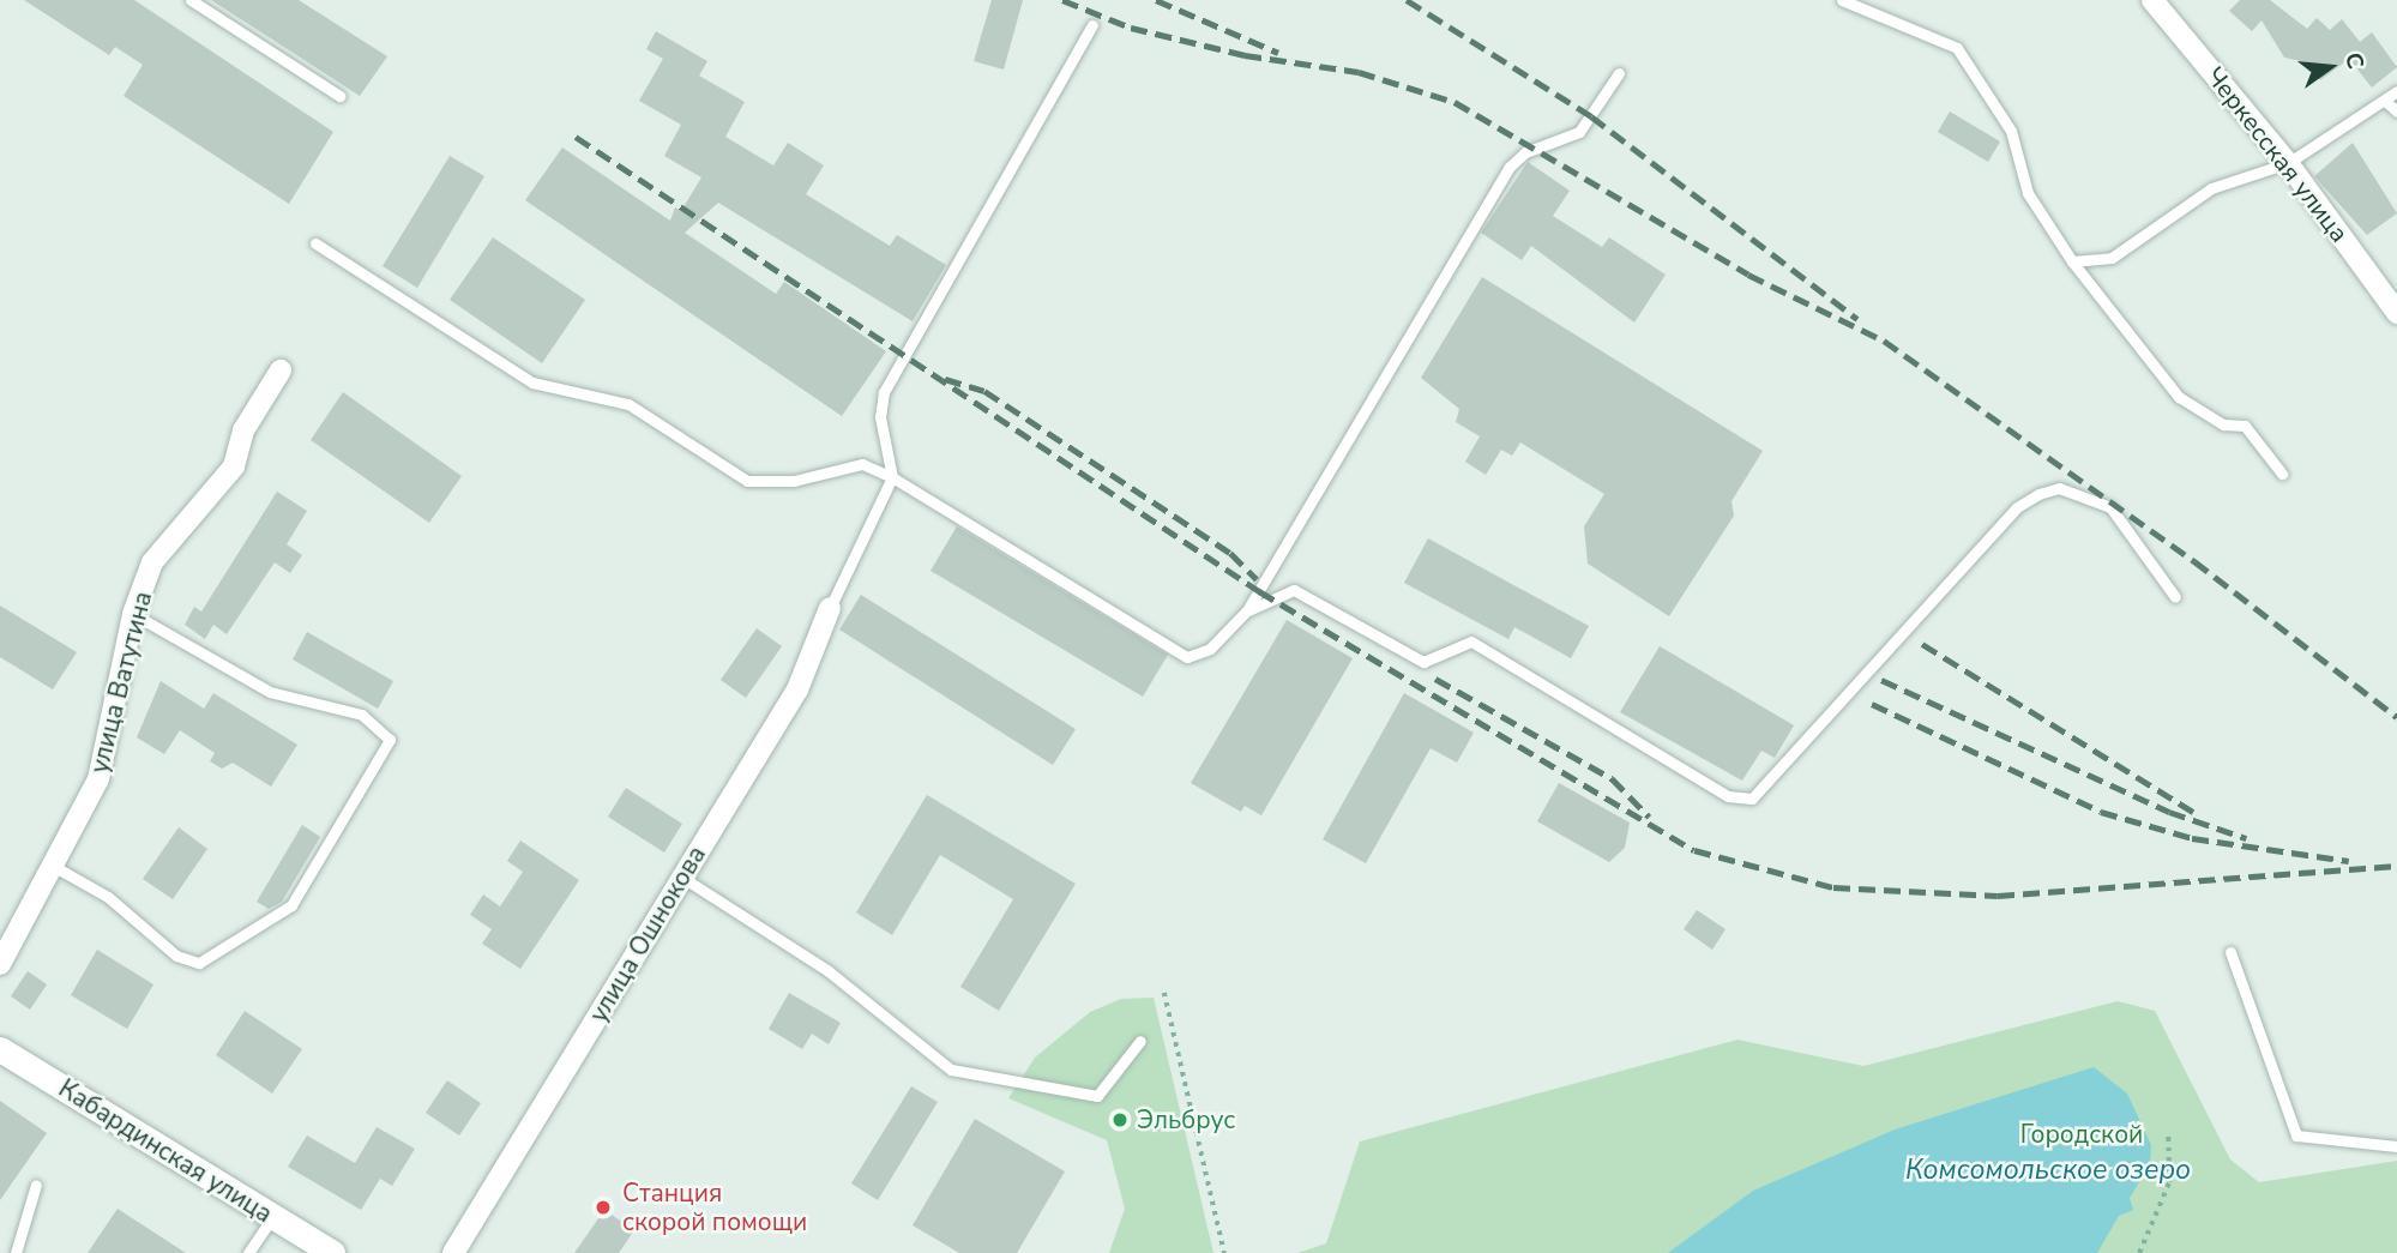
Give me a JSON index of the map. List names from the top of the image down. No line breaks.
{"streets":{"main road":["Кабардинская улица"],"street":["Черкесская улица","улица Ватутина","улица Ошнокова"]},"water":["Комсомольское озеро"],"parks":["Городской"],"places":["Эльбрус","Станция скорой помощи"],"north":"right"}
